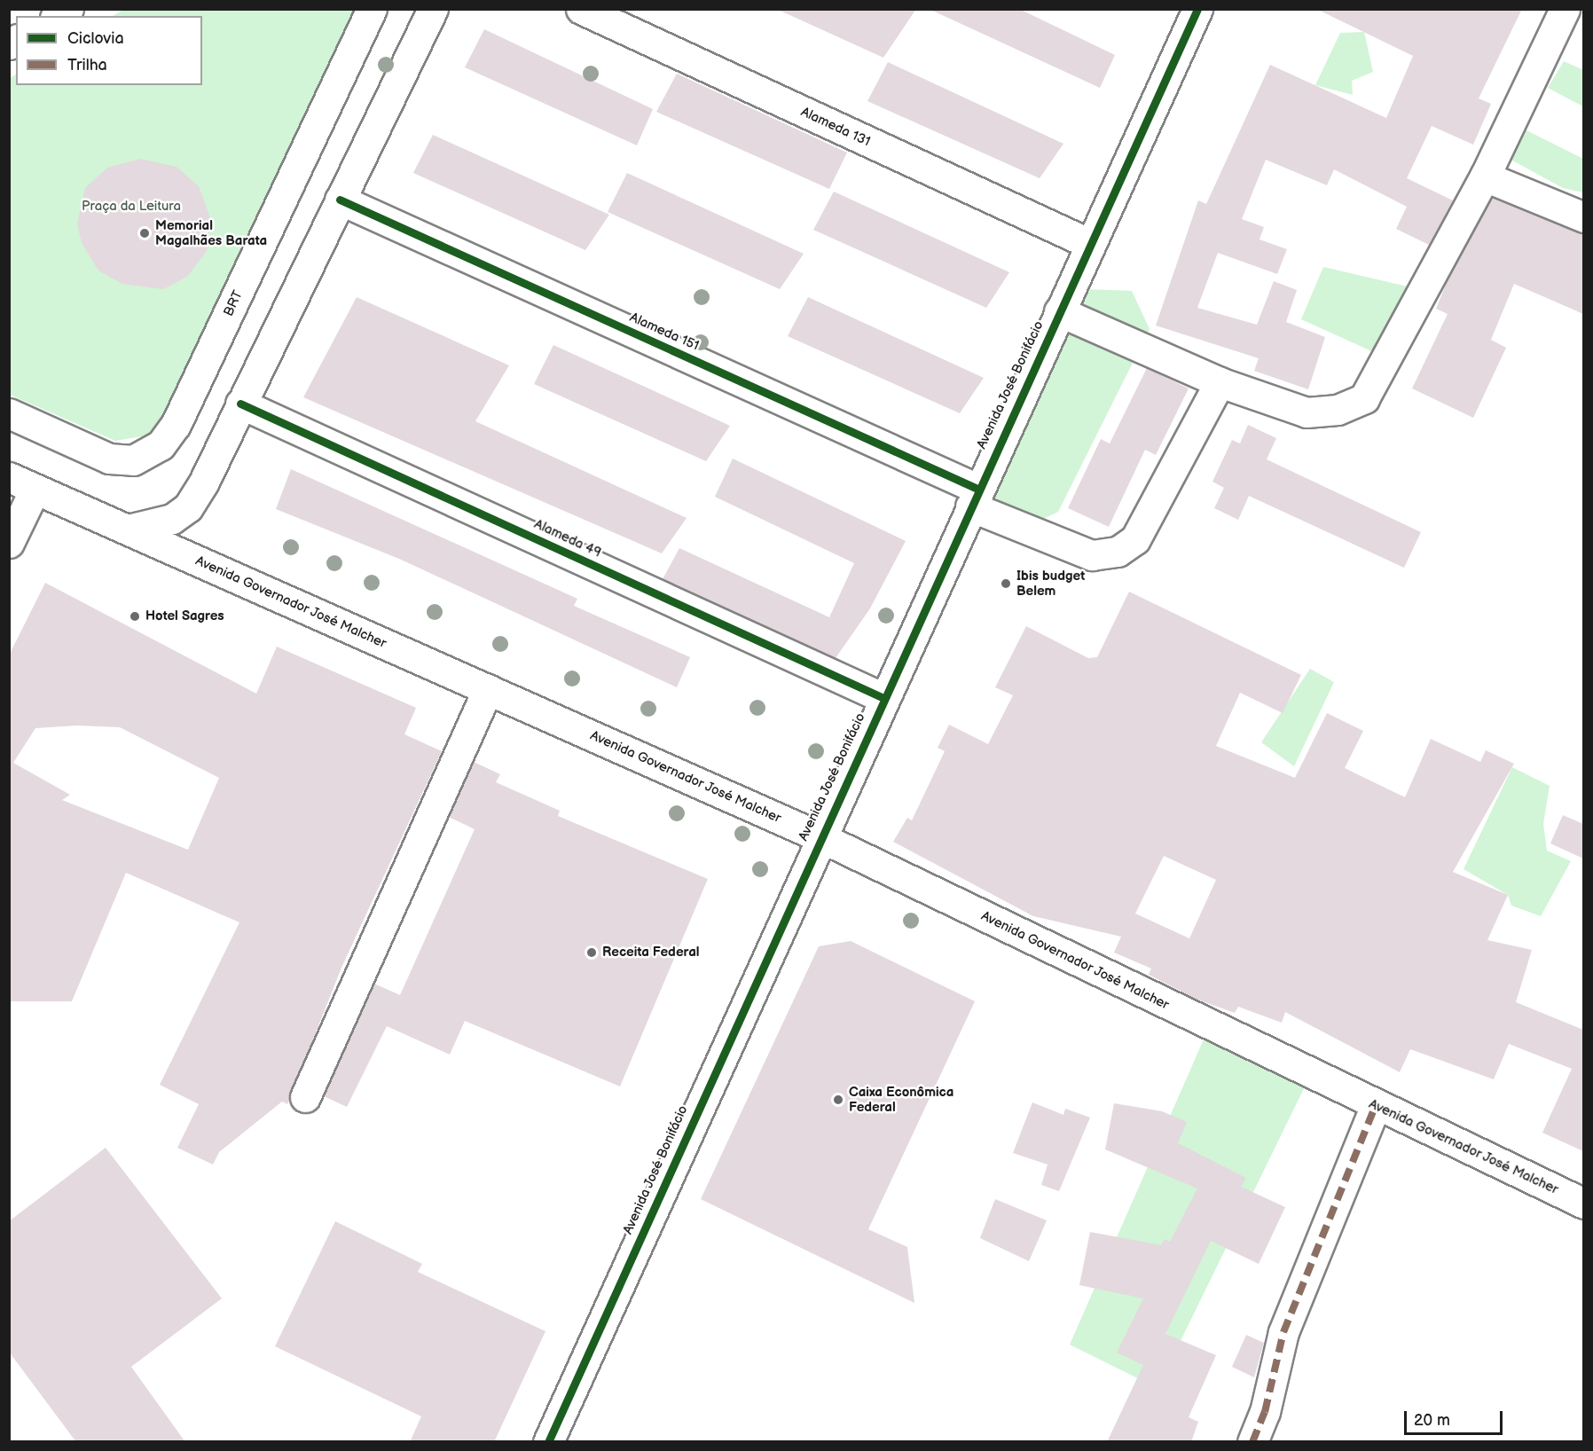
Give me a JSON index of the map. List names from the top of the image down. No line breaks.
{"streets":{"street":["Alameda 131","BRT","Alameda 151","Avenida José Bonifácio","Alameda 49","Avenida Governador José Malcher"]},"crossings":[["Alameda 131","Avenida José Bonifácio"],["Alameda 151","Avenida José Bonifácio"],["Avenida José Bonifácio","Alameda 49"],["Avenida José Bonifácio","Avenida Governador José Malcher"]],"parks":["Praça da Leitura"],"places":["Memorial Magalhães Barata","Ibis budget Belem","Hotel Sagres","Receita Federal","Caixa Econômica Federal"],"legend":["Ciclovia","Trilha"],"scale_bar":"20 m"}
